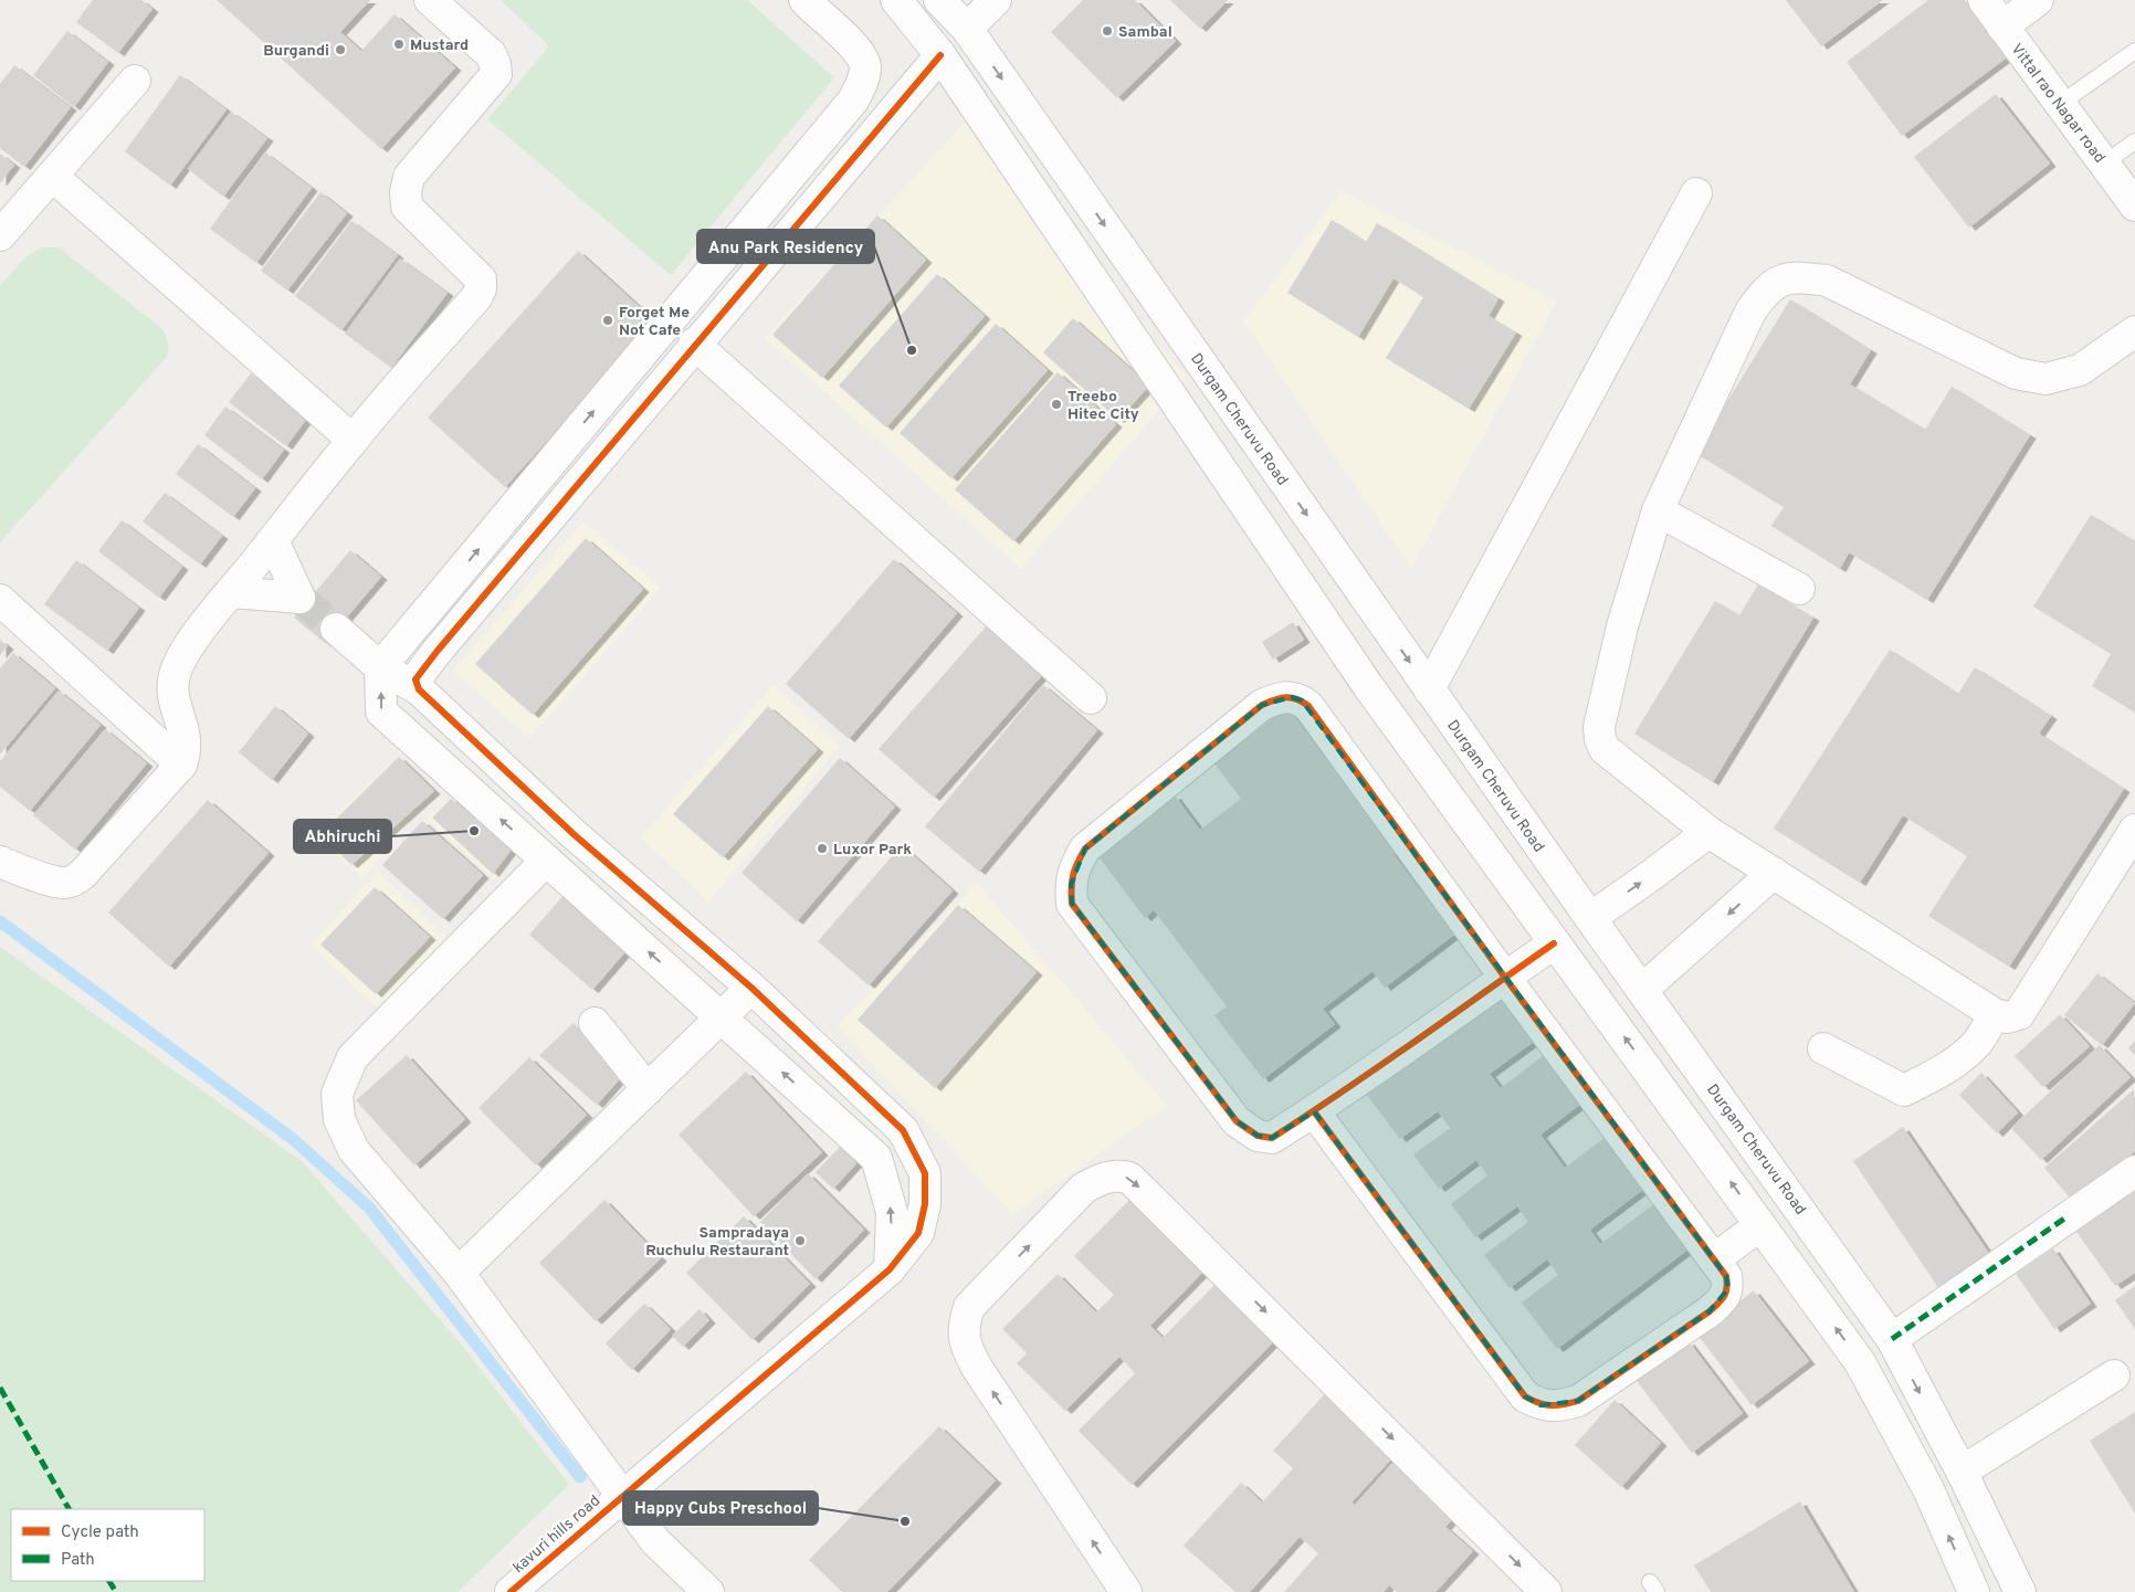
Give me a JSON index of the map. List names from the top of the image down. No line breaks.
{"streets":{"street":["Vittal rao Nagar road","Durgam Cheruvu Road","kavuri hills road"]},"places":["Sambal","Mustard","Burgandi","Forget Me Not Cafe","Anu Park Residency","Treebo Hitec City","Abhiruchi","Luxor Park","Sampradaya Ruchulu Restaurant","Happy Cubs Preschool"],"legend":["Cycle path","Path"]}
